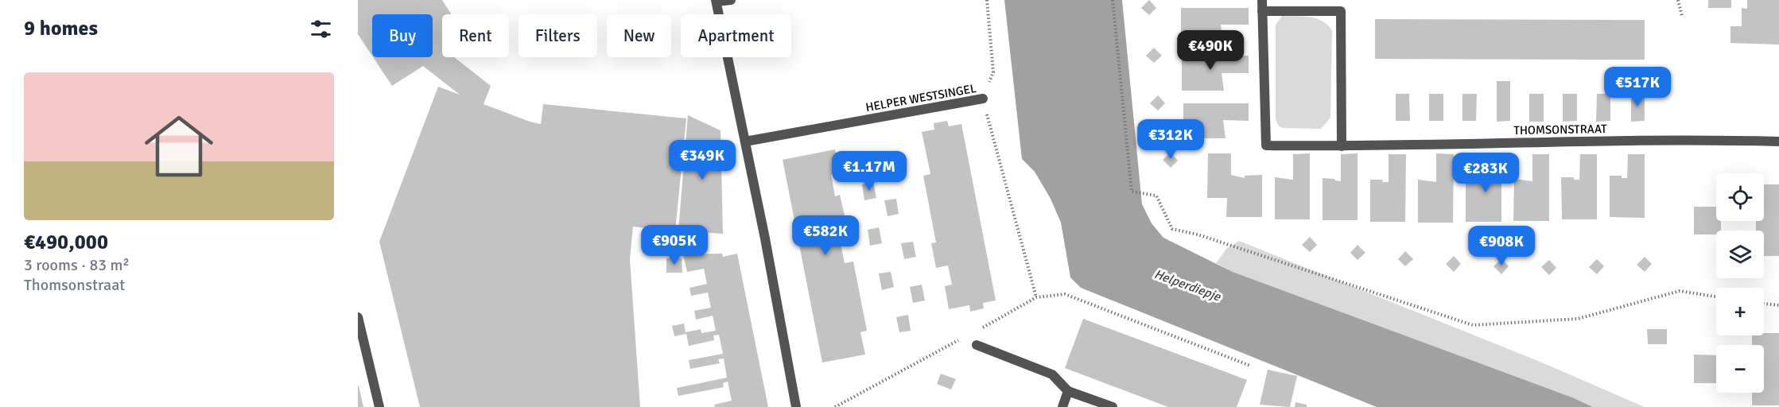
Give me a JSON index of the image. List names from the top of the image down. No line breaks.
{"streets":{"street":["HELPER WESTSINGEL","THOMSONSTRAAT"]},"water":["Helperdiepje"],"page":{"heading":"9 homes","chip":["Buy","Rent","Filters","New","Apartment"],"price":["€490K","€517K","€312K","€349K","€1.17M","€283K","€582K","€905K","€908K"],"list":[{"name":"€490,000","note":"3 rooms · 83 m² · Thomsonstraat"}],"map_buttons":["+","−"]}}
